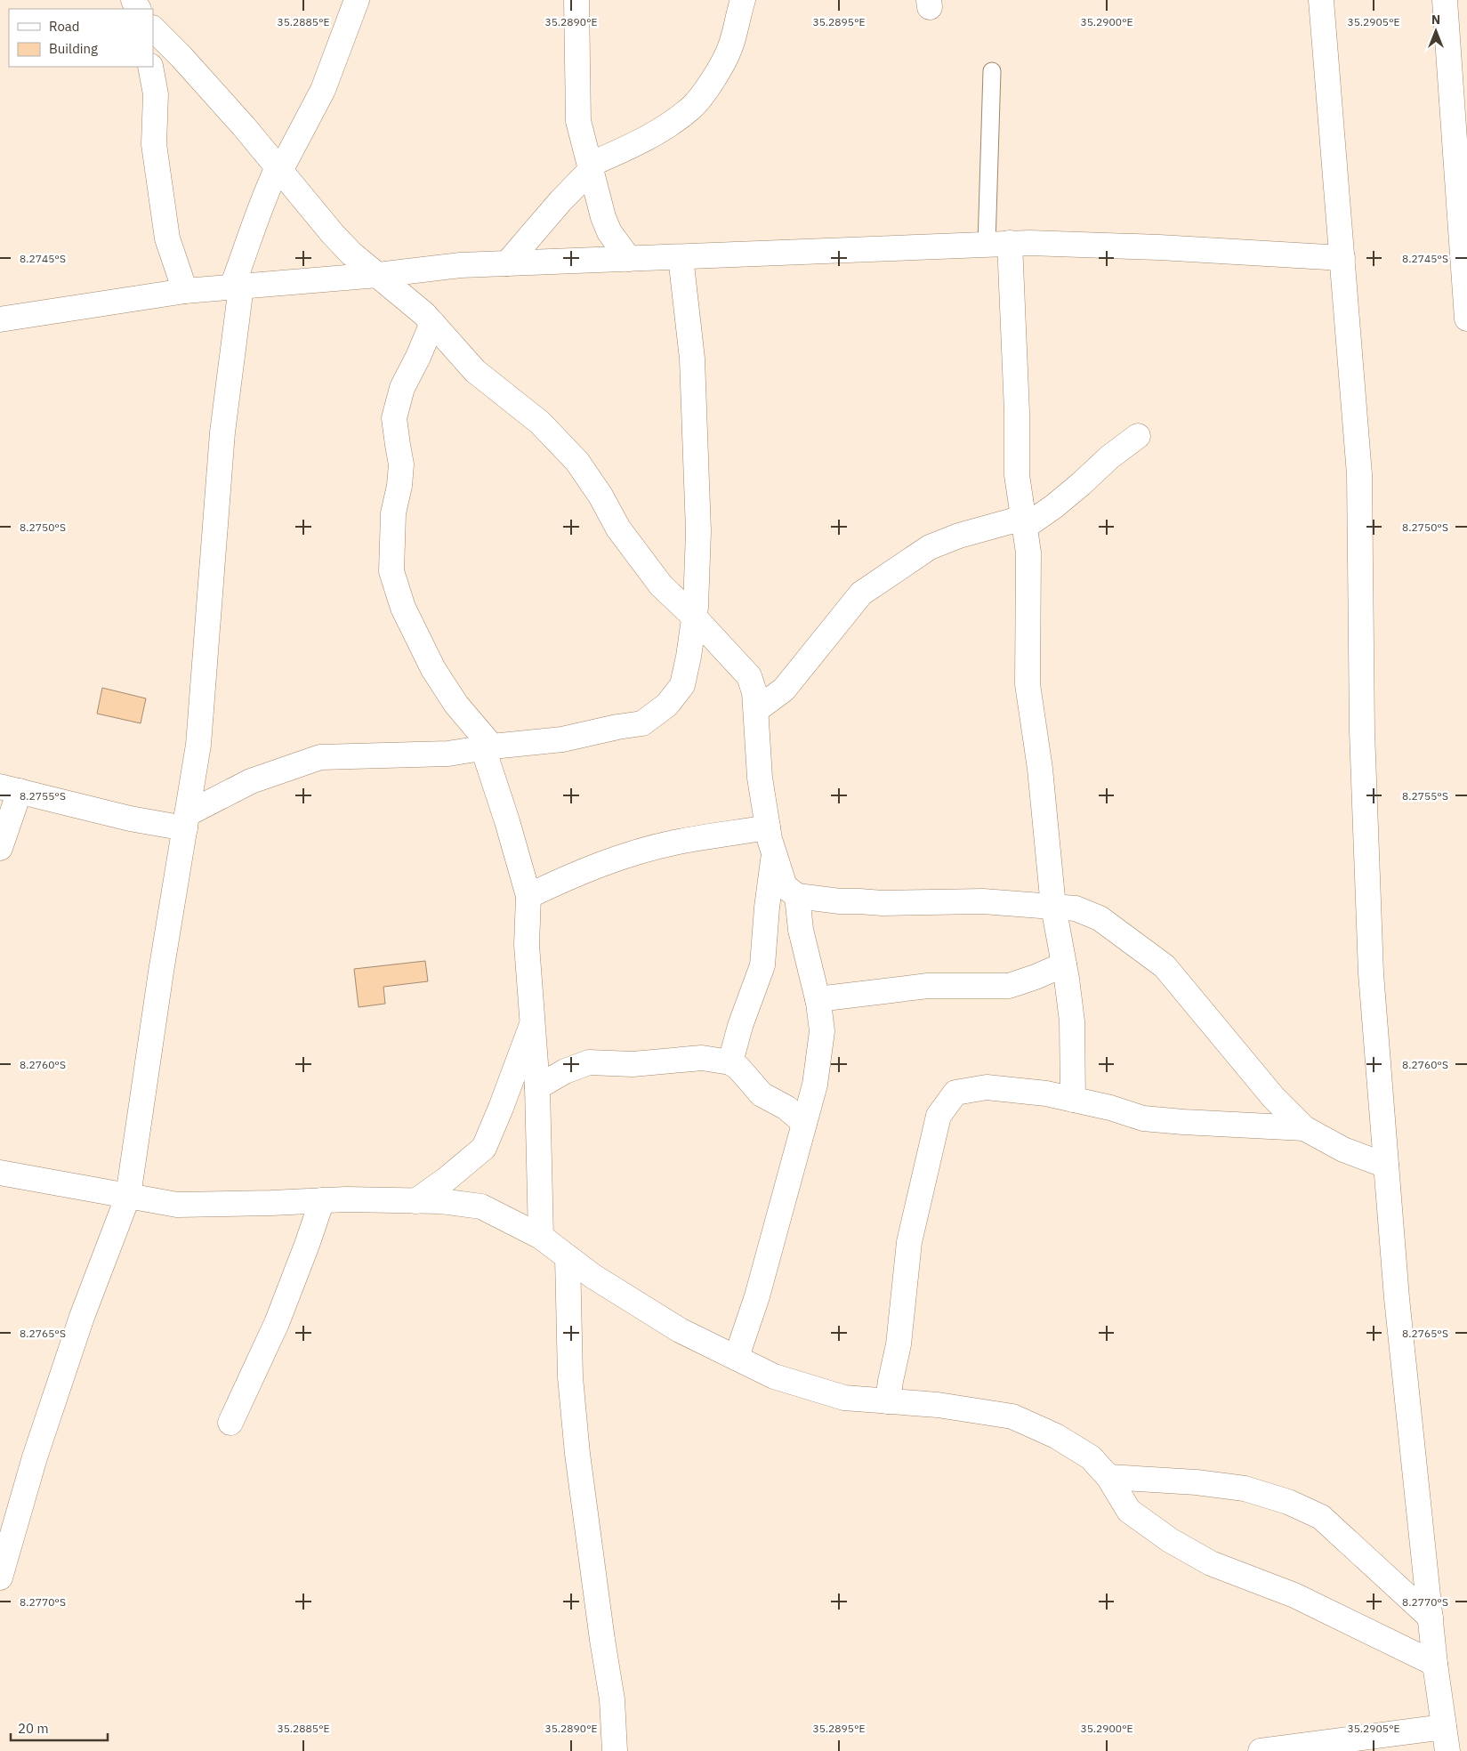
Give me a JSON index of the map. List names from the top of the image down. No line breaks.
{"legend":["Road","Building"],"scale_bar":"20 m","north":"top","coordinates":["35.2885°E","35.2890°E","35.2895°E","35.2900°E","35.2905°E","8.2745°S","8.2750°S","8.2755°S","8.2760°S","8.2765°S","8.2770°S"]}
